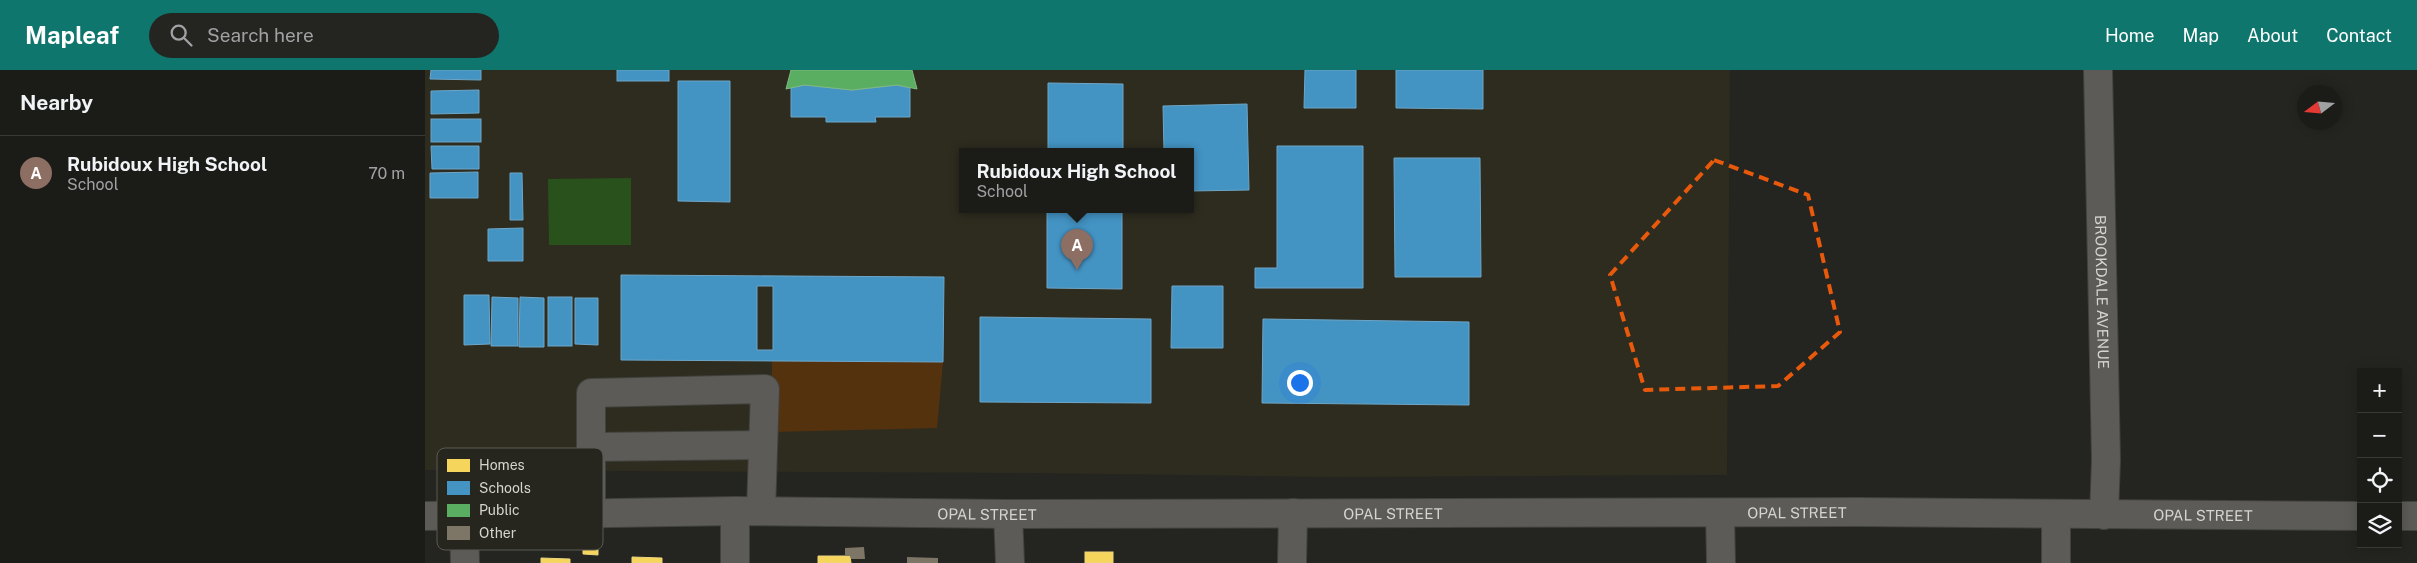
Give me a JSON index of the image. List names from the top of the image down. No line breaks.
{"streets":{"street":["BROOKDALE AVENUE","OPAL STREET"]},"crossings":[["BROOKDALE AVENUE","OPAL STREET"]],"legend":["Homes","Schools","Public","Other"],"north":"left","page":{"header":"Mapleaf","search":"Search here","nav":["Home","Map","About","Contact"],"heading":"Nearby","list":[{"mark":"A","name":"Rubidoux High School","note":"School","value":"70 m"}],"popup":["Rubidoux High School","School"],"pins":"A","map_buttons":["+","−"]}}
